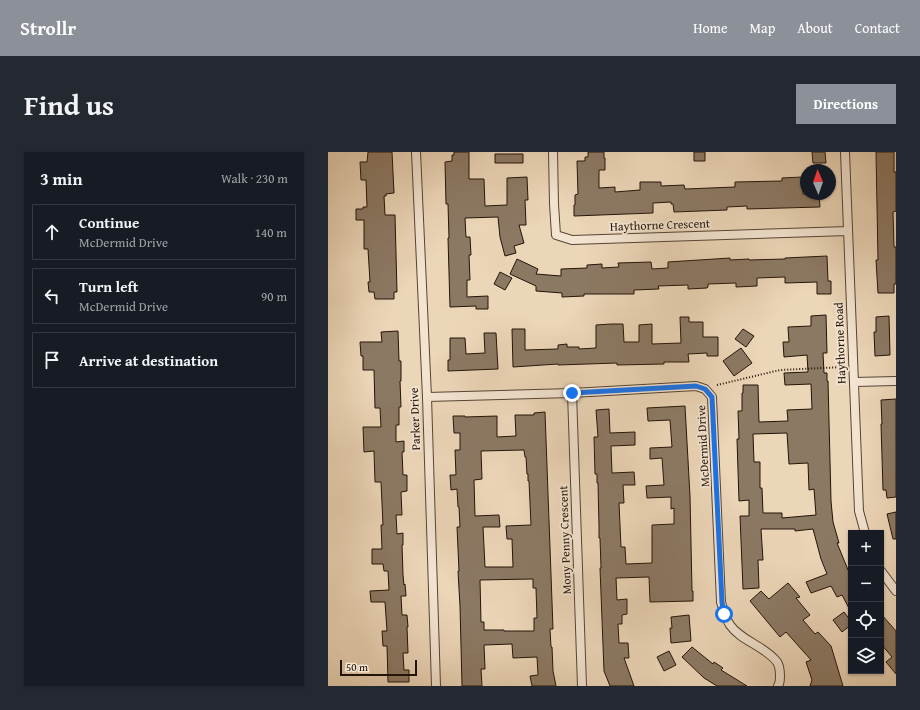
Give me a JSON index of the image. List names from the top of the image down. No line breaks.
{"streets":{"street":["Haythorne Crescent","Haythorne Road","Parker Drive","McDermid Drive","Mony Penny Crescent"]},"crossings":[["Haythorne Crescent","Haythorne Road"],["Parker Drive","McDermid Drive"],["McDermid Drive","Mony Penny Crescent"]],"scale_bar":"50 m","north":"top","page":{"header":"Strollr","nav":["Home","Map","About","Contact"],"title":"Find us","buttons":"Directions","heading":["3 min","Walk · 230 m"],"list":[["Continue","McDermid Drive","140 m"],["Turn left","McDermid Drive","90 m"],"Arrive at destination"],"map_buttons":["+","−"],"scale":"50 m"}}
